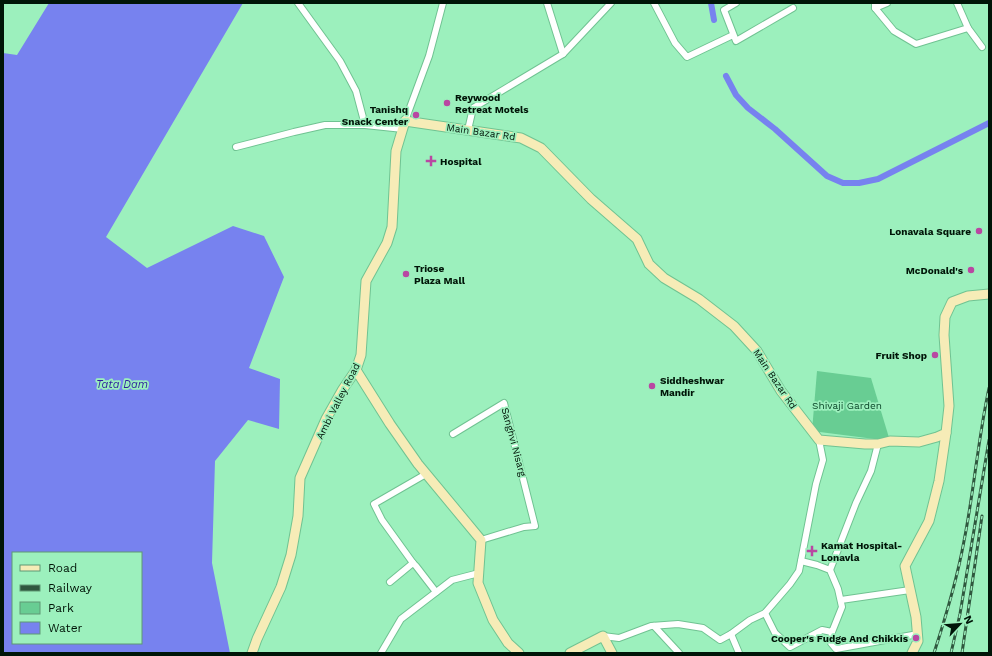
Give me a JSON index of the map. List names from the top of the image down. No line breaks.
{"streets":{"main road":["Main Bazar Rd","Ambi Valley Road"],"street":["Sanghvi Nisarg"]},"crossings":[["Main Bazar Rd","Ambi Valley Road"]],"water":["Tata Dam"],"parks":["Shivaji Garden"],"places":{"other":["Reywood Retreat Motels","Tanishq Snack Center","Lonavala Square","McDonald's","Triose Plaza Mall","Fruit Shop","Siddheshwar Mandir","Cooper's Fudge And Chikkis"],"health":["Hospital","Kamat Hospital- Lonavla"]},"legend":["Road","Railway","Park","Water"],"north":"top right"}
